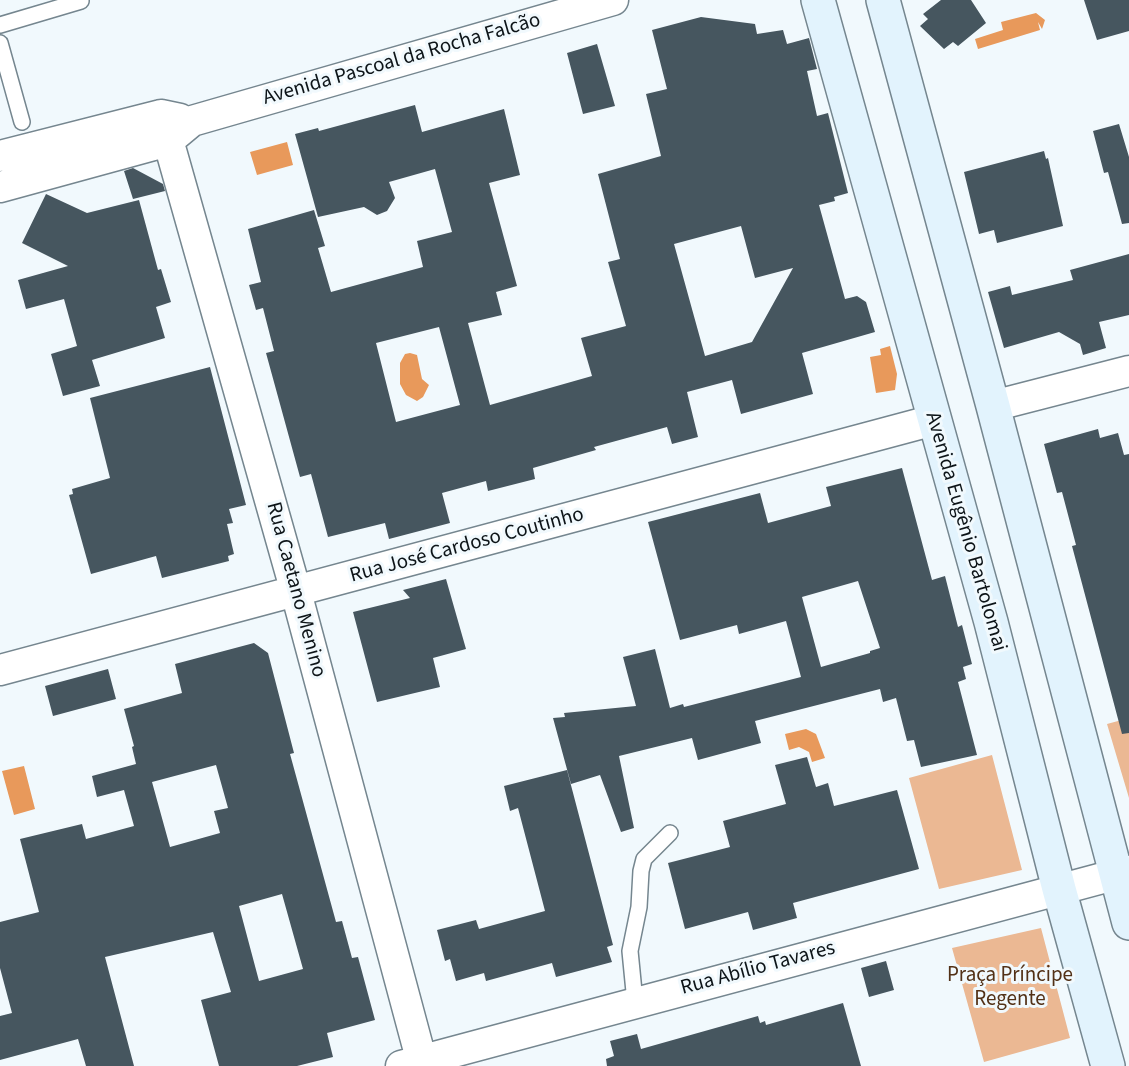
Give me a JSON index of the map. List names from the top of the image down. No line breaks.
{"streets":{"street":["Avenida Pascoal da Rocha Falcão","Avenida Eugênio Bartolomai","Rua José Cardoso Coutinho","Rua Caetano Menino","Rua Abílio Tavares"]},"crossings":[["Avenida Pascoal da Rocha Falcão","Rua Caetano Menino"],["Avenida Eugênio Bartolomai","Rua José Cardoso Coutinho"],["Avenida Eugênio Bartolomai","Rua Abílio Tavares"],["Rua José Cardoso Coutinho","Rua Caetano Menino"],["Rua Caetano Menino","Rua Abílio Tavares"]],"parks":["Praça Príncipe Regente"]}
